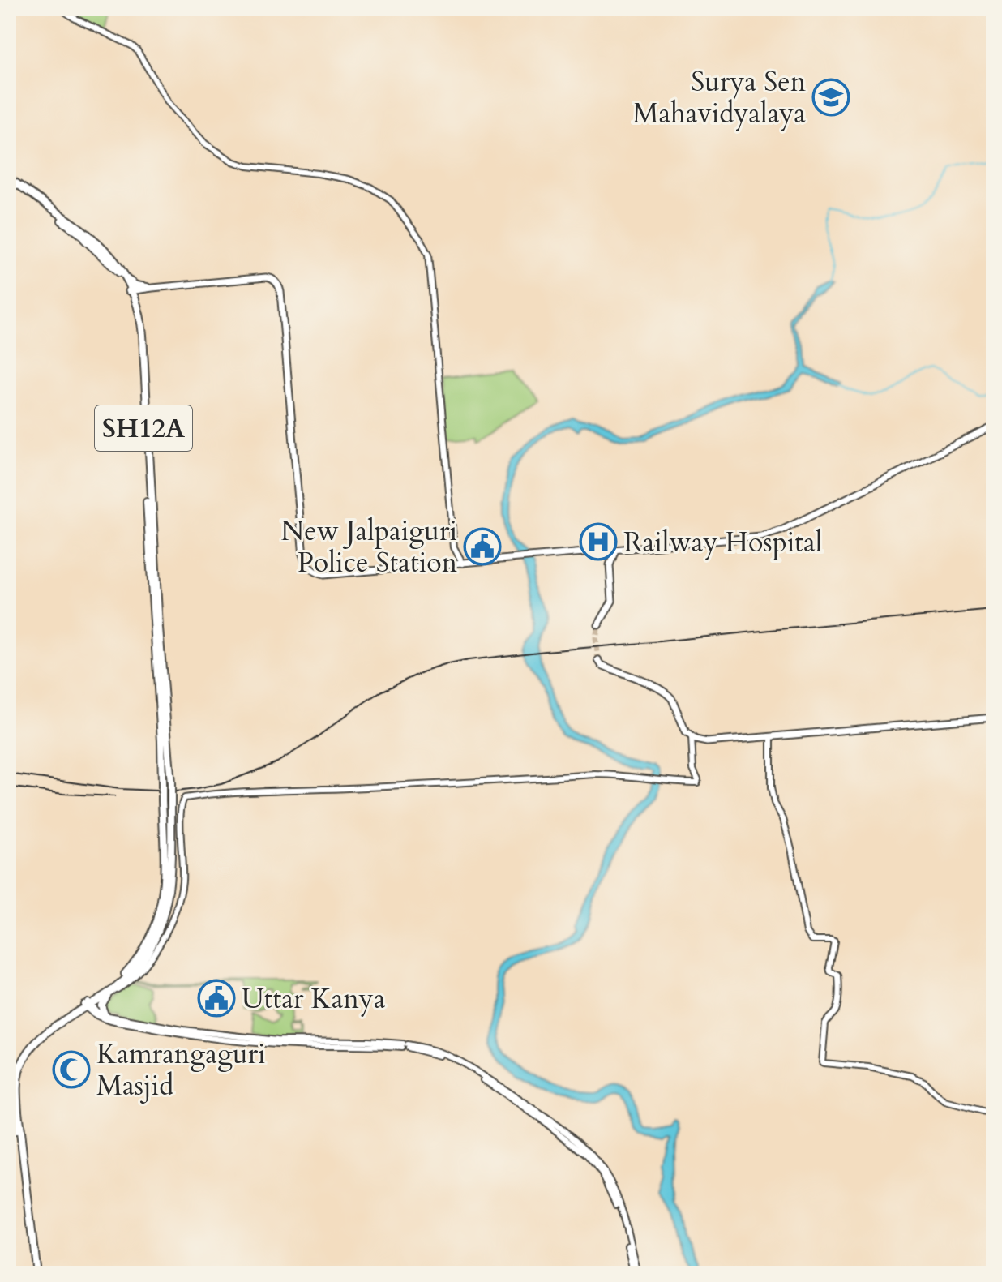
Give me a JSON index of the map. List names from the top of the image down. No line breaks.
{"streets":{"main road":["SH12A"]},"places":{"school or university":["Surya Sen Mahavidyalaya"],"hospital":["Railway Hospital"],"public building":["New Jalpaiguri Police Station","Uttar Kanya"],"mosque":["Kamrangaguri Masjid"]}}
